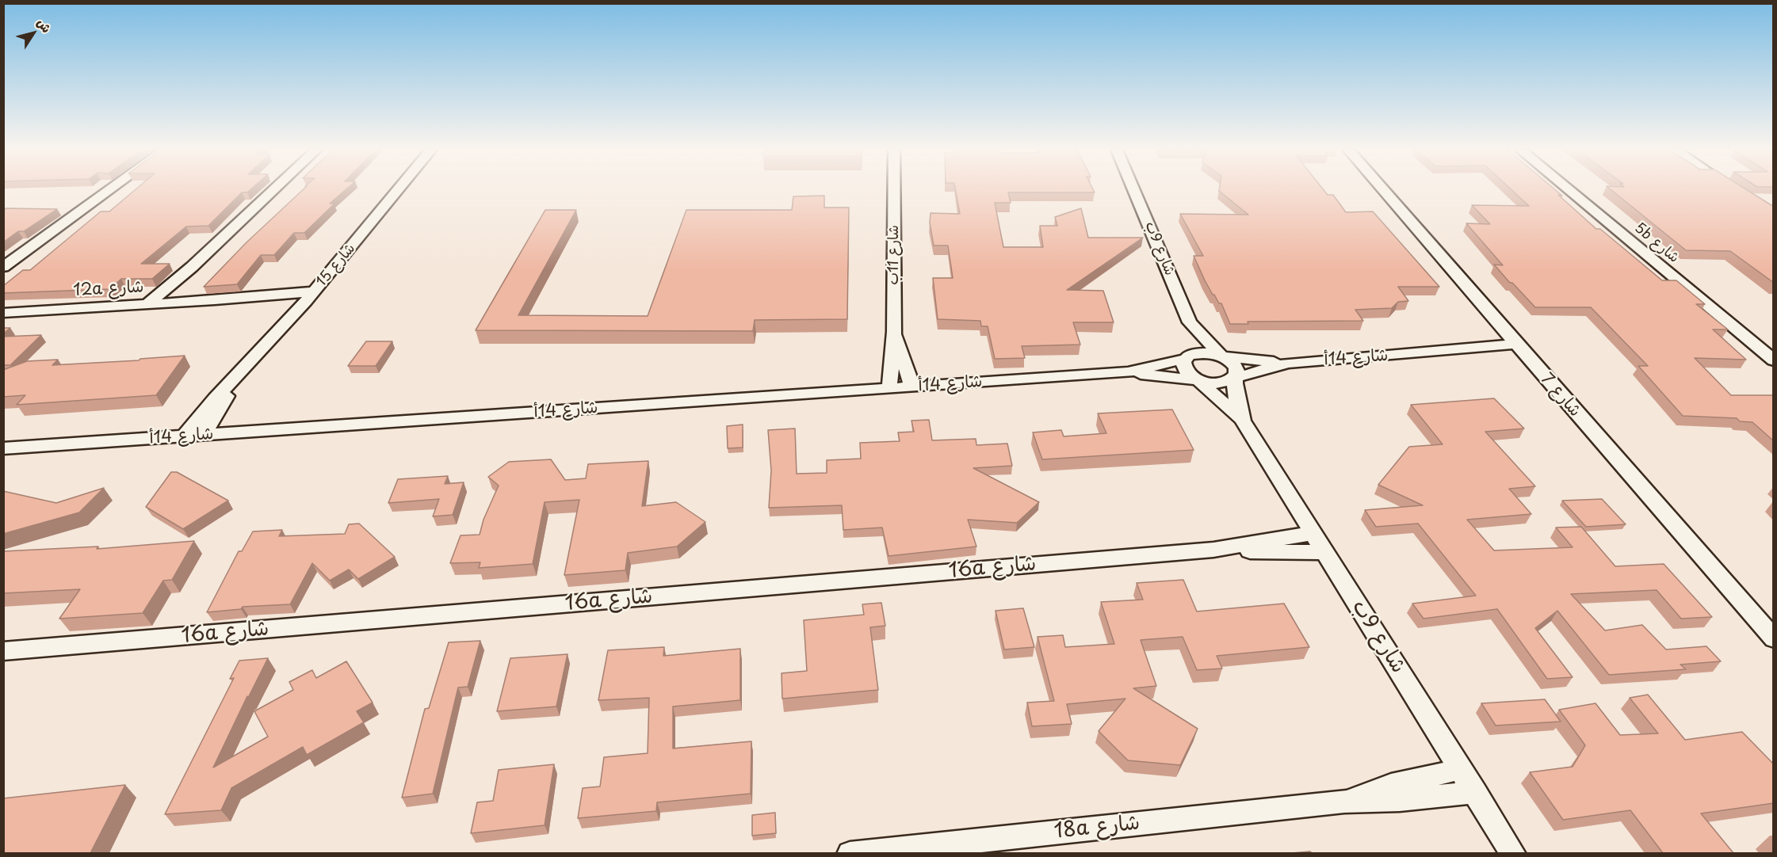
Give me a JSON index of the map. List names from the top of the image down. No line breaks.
{"streets":{"street":["5b شارع","شارع 9ب","شارع 11ب","شارع 15","12a شارع","شارع 14أ","شارع 7","16a شارع","18a شارع"]},"crossings":[["شارع 9ب","شارع 14أ"],["شارع 9ب","16a شارع"],["شارع 9ب","18a شارع"],["شارع 11ب","شارع 14أ"],["شارع 15","12a شارع"],["شارع 15","شارع 14أ"],["شارع 14أ","شارع 7"]],"north":"top right"}
